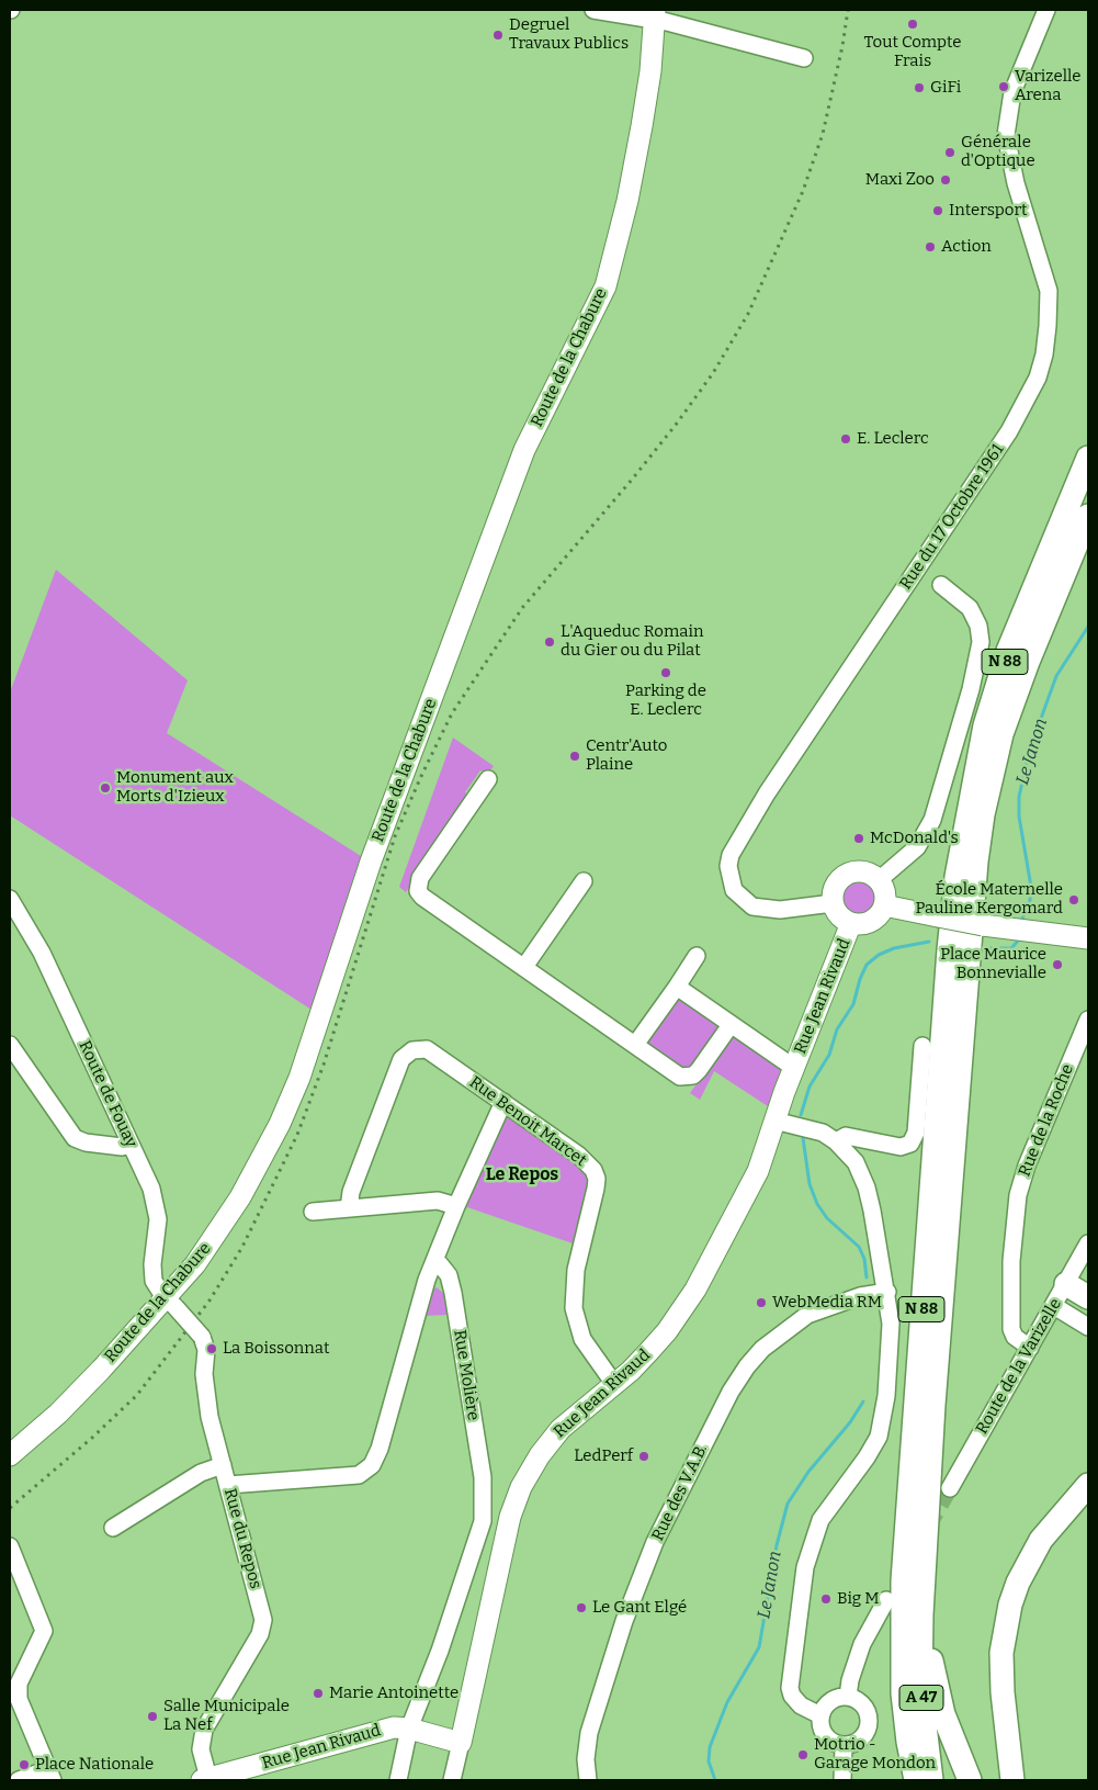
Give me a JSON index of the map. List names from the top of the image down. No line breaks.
{"streets":{"highway":["N 88","A 47"],"main road":["Route de la Chabure","Rue Jean Rivaud"],"street":["Rue du 17 Octobre 1961","Route de Fouay","Rue de la Roche","Rue Benoit Marcet","Route de la Varizelle","Rue Molière","Rue des V.A.B.","Rue du Repos"]},"crossings":[["Route de la Chabure","Route de Fouay"],["Route de la Chabure","Rue du Repos"],["Rue du 17 Octobre 1961","Rue Jean Rivaud"],["N 88","A 47"],["Rue Jean Rivaud","Rue Benoit Marcet"],["Rue Jean Rivaud","Rue Molière"],["Rue Jean Rivaud","Rue du Repos"],["Route de Fouay","Rue du Repos"],["Rue de la Roche","Route de la Varizelle"]],"districts":["Le Repos"],"water":["Le Janon"],"places":["Tout Compte Frais","Degruel Travaux Publics","Varizelle Arena","GiFi","Générale d'Optique","Maxi Zoo","Intersport","Action","E. Leclerc","L'Aqueduc Romain du Gier ou du Pilat","Parking de E. Leclerc","Centr'Auto Plaine","Monument aux Morts d'Izieux","McDonald's","École Maternelle Pauline Kergomard","Place Maurice Bonnevialle","WebMedia RM","La Boissonnat","LedPerf","Big M","Le Gant Elgé","Marie Antoinette","Salle Municipale La Nef","Motrio - Garage Mondon","Place Nationale"]}
